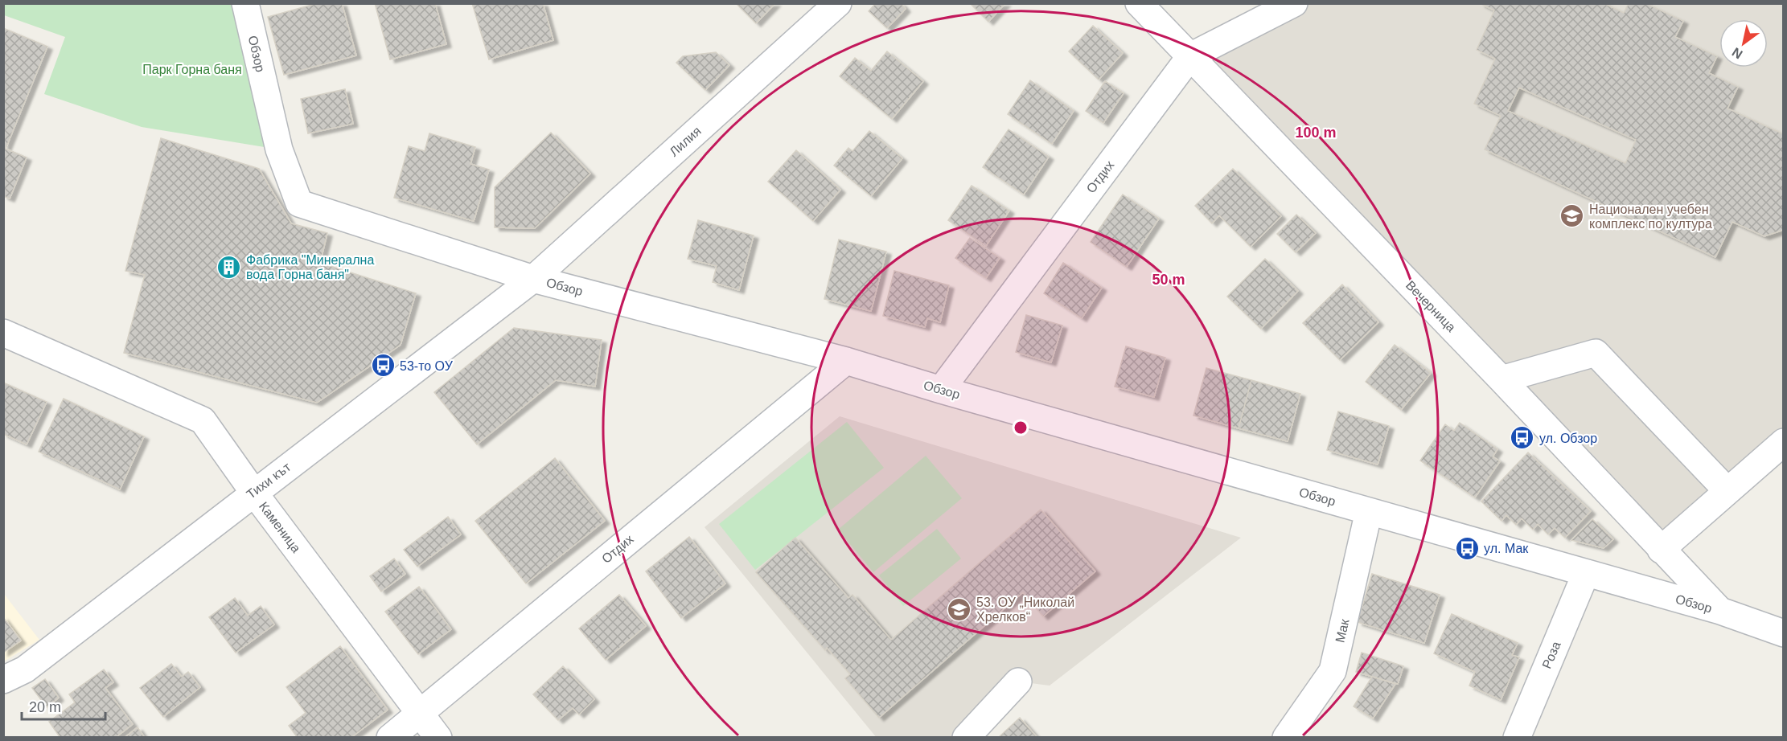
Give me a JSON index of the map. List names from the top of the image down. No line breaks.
{"streets":{"street":["Обзор","Лилия","Отдих","Вечерница","Тихи кът","Каменица","Мак","Роза"]},"crossings":[["Обзор","Лилия"],["Обзор","Отдих"],["Обзор","Вечерница"],["Обзор","Тихи кът"],["Обзор","Мак"],["Обзор","Роза"],["Лилия","Тихи кът"],["Отдих","Вечерница"],["Отдих","Каменица"],["Тихи кът","Каменица"]],"parks":["Парк Горна баня"],"places":{"school or university":["Национален учебен комплекс по култура","53. ОУ „Николай Хрелков“"],"building":["Фабрика \"Минерална вода Горна баня\""],"bus stop":["53-то ОУ","ул. Обзор","ул. Мак"]},"scale_bar":"20 m","north":"bottom left","rings":["100 m","50 m"]}
